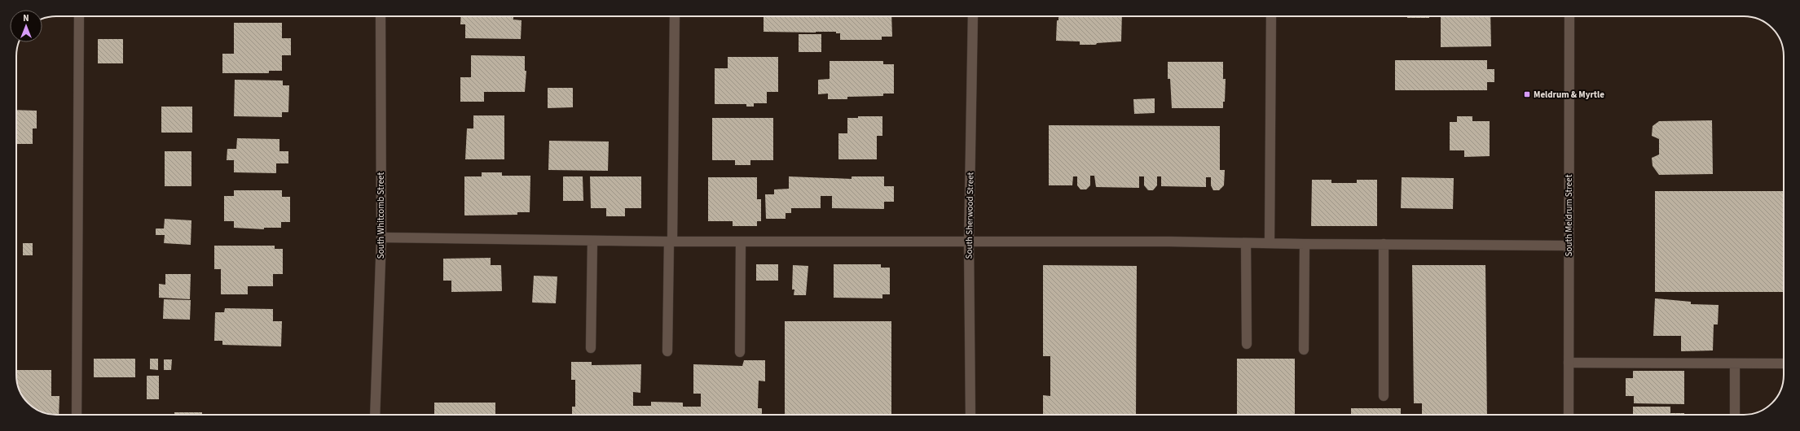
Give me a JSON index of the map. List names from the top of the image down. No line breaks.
{"streets":{"street":["South Whitcomb Street","South Sherwood Street","South Meldrum Street"]},"places":{"transit":["Meldrum & Myrtle"]},"north":"top"}
